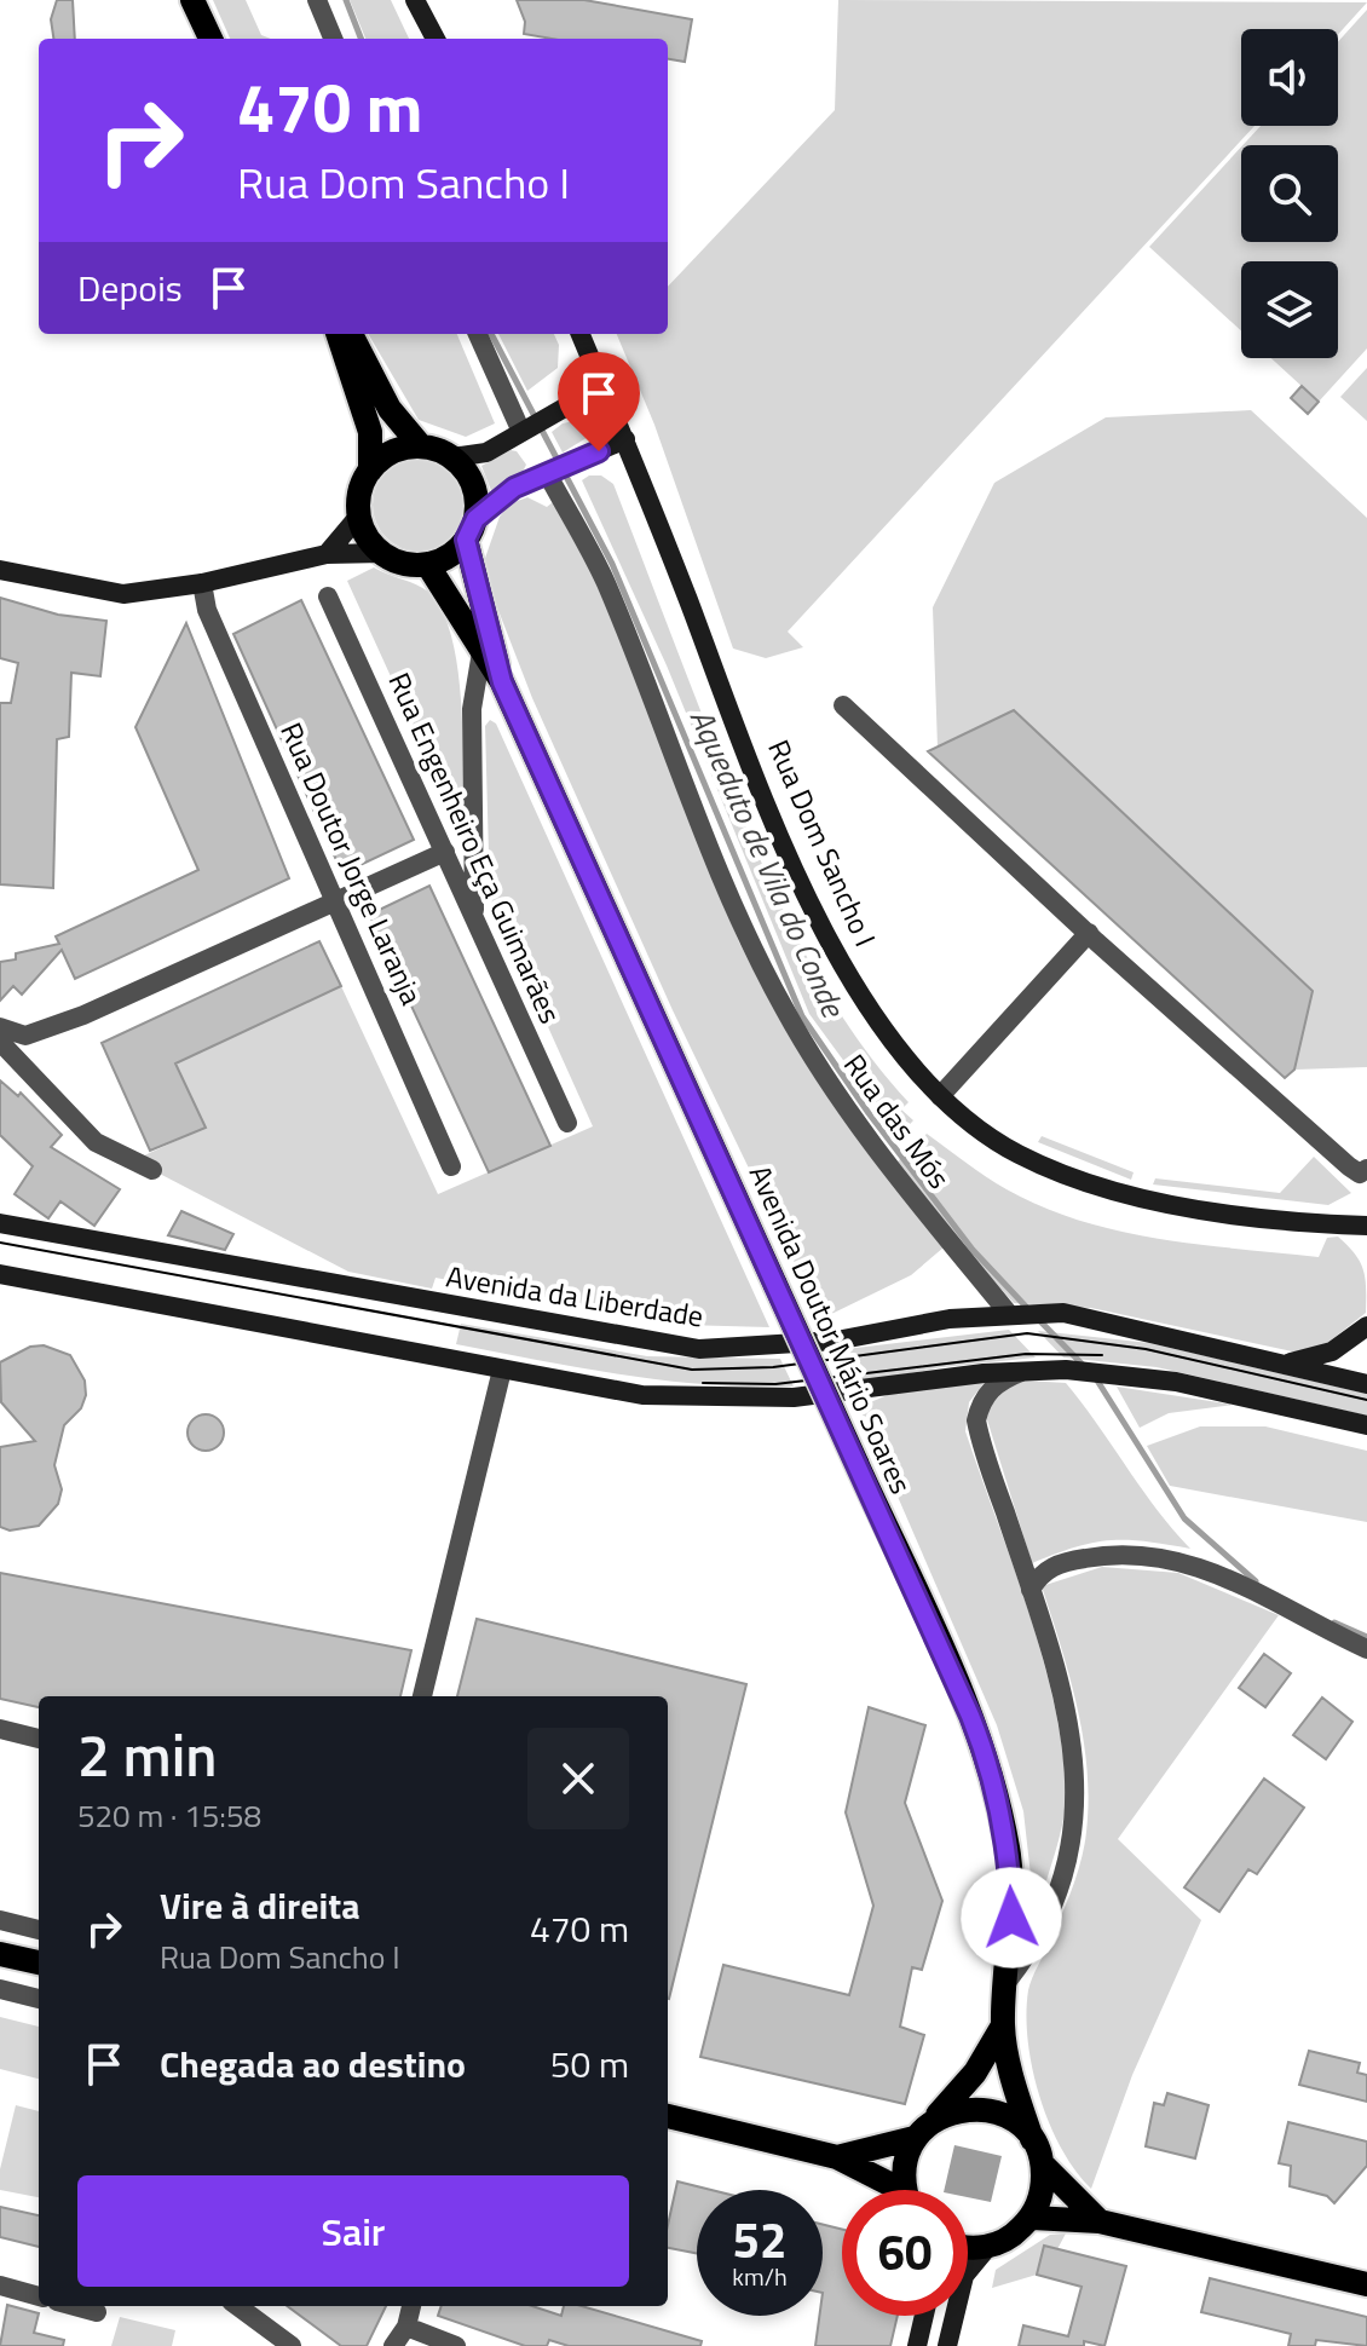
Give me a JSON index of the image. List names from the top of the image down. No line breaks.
{"streets":{"main road":["Avenida Doutor Mário Soares"],"street":["Rua Dom Sancho I","Rua Engenheiro Eça Guimarães","Rua Doutor Jorge Laranja","Rua das Mós","Avenida da Liberdade"]},"crossings":[["Rua das Mós","Avenida da Liberdade"]],"water":["Aqueduto de Vila do Conde"],"page":{"turn":["470 m","Rua Dom Sancho I"],"then":"Depois","heading":["2 min","520 m · 15:58"],"list":[{"name":"Vire à direita","note":"Rua Dom Sancho I","value":"470 m"},{"name":"Chegada ao destino","value":"50 m"}],"buttons":"Sair","speed":"52 km/h","limit":"60"}}
